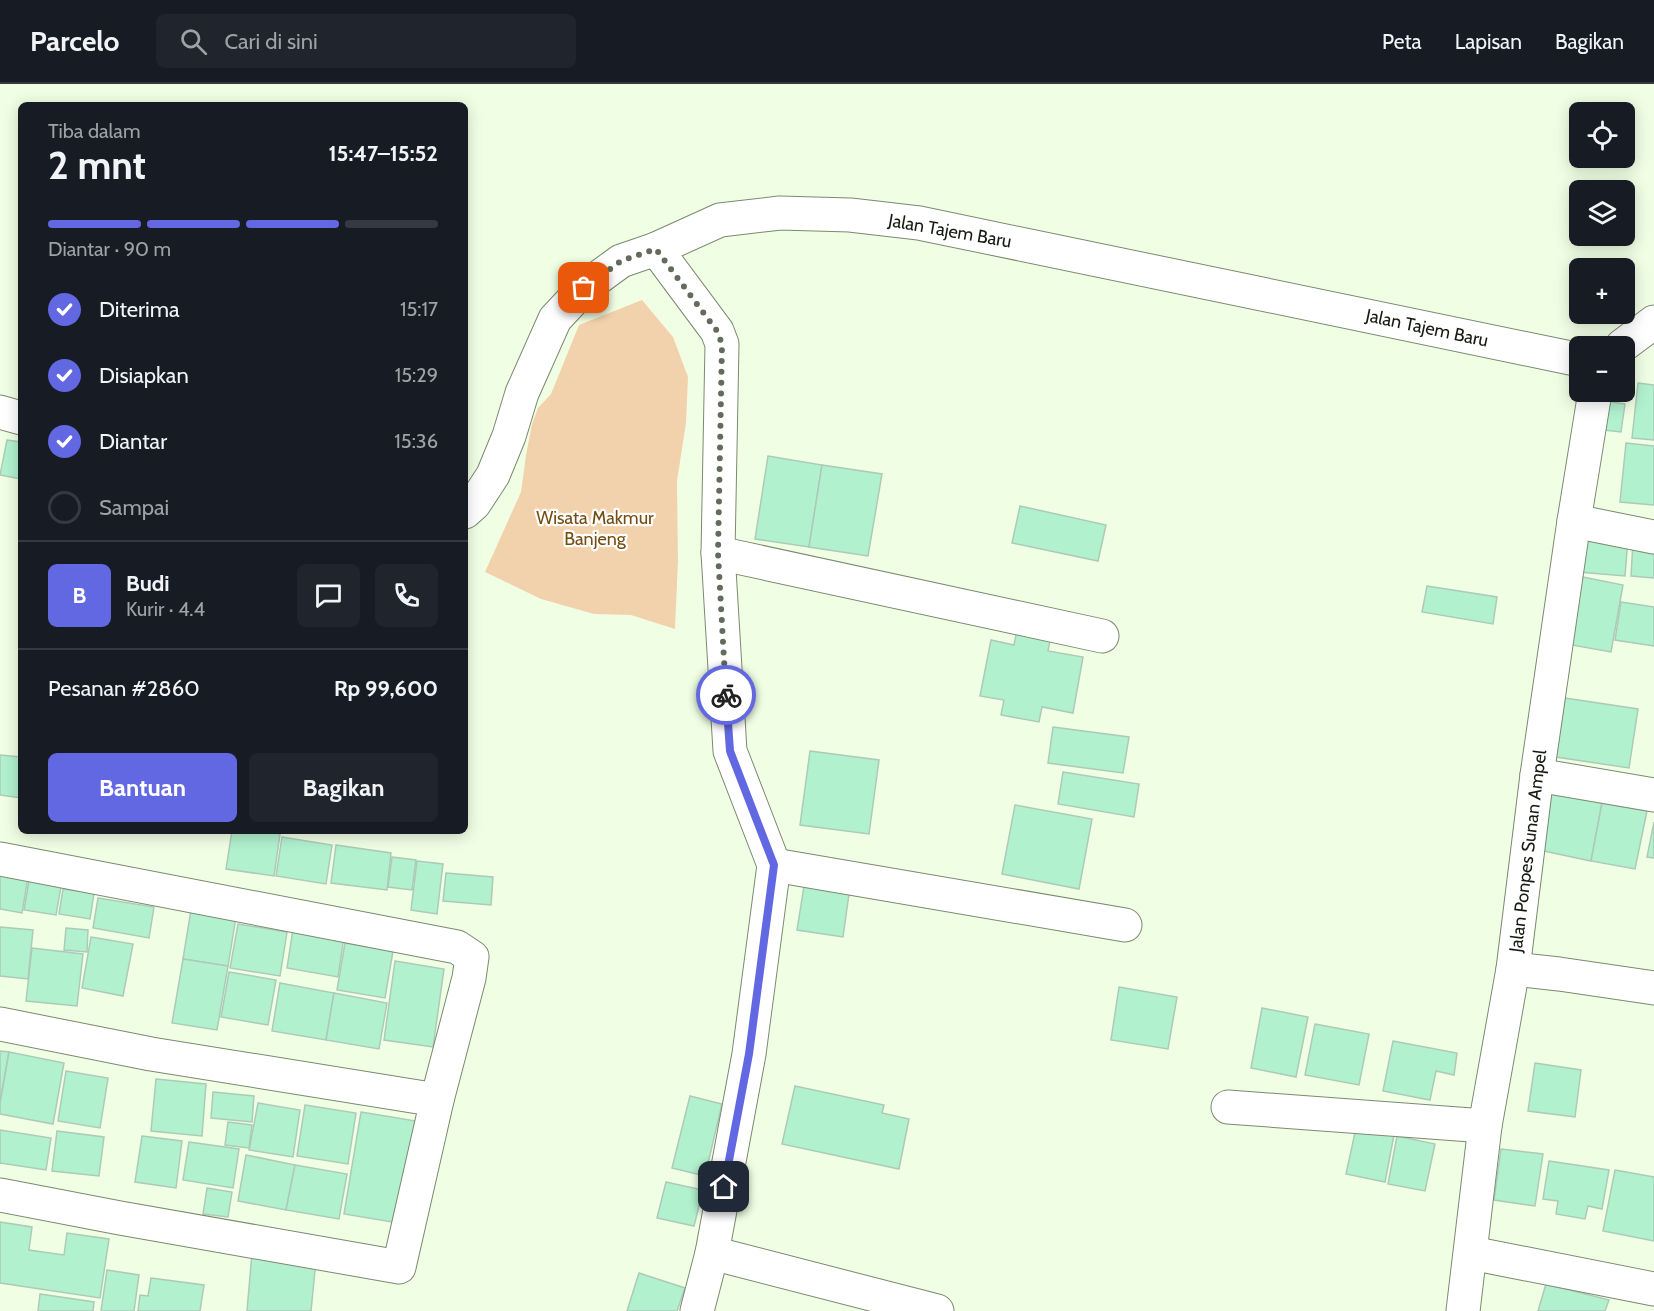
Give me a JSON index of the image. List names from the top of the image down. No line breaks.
{"streets":{"street":["Jalan Tajem Baru","Jalan Ponpes Sunan Ampel"]},"parks":["Wisata Makmur Banjeng"],"page":{"header":"Parcelo","search":"Cari di sini","nav":["Peta","Lapisan","Bagikan"],"map_buttons":["+","−"],"heading":["2 mnt","Tiba dalam","15:47–15:52"],"panel":["Budi","Kurir · 4.4","Pesanan #2860","Rp 99,600"],"bar":"Diantar · 90 m","list":[["Diterima","15:17"],["Disiapkan","15:29"],["Diantar","15:36"],"Sampai"],"round":"B","buttons":["Bantuan","Bagikan"]}}
